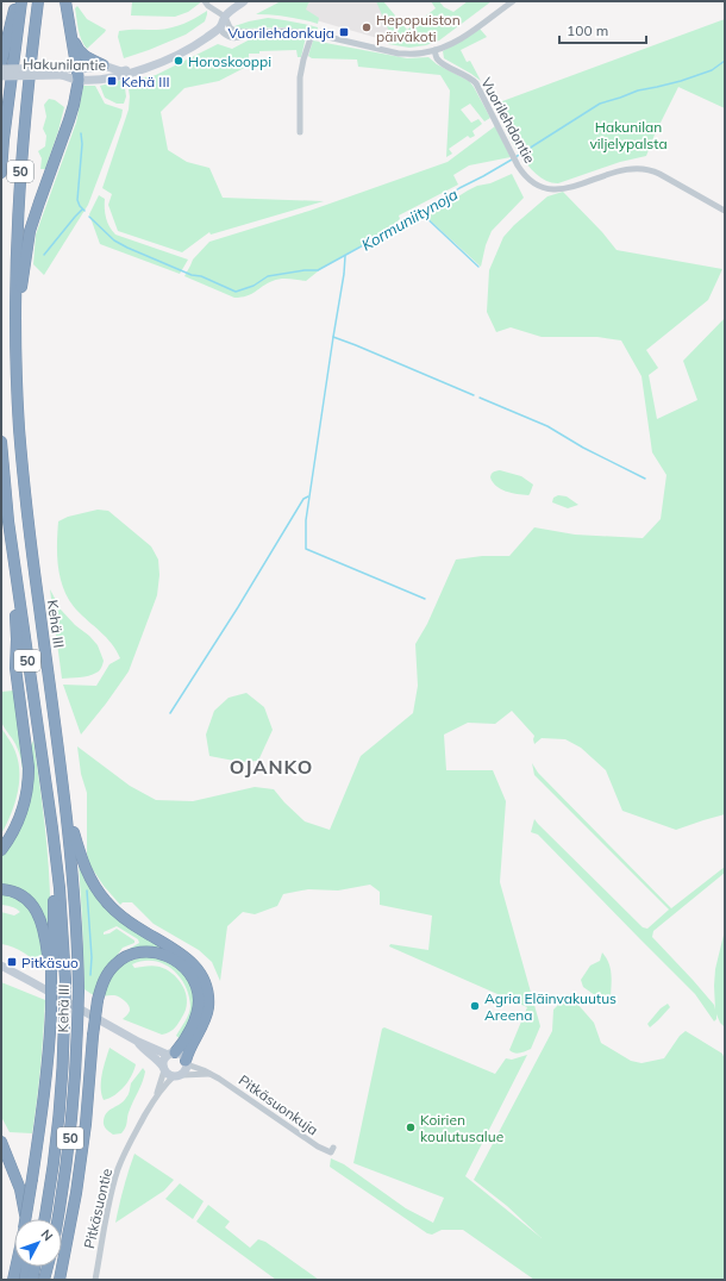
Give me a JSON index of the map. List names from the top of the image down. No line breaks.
{"streets":{"highway":["50","Kehä III"],"main road":["Hakunilantie"],"street":["Vuorilehdontie","Pitkäsuonkuja","Pitkäsuontie"]},"crossings":[["Pitkäsuonkuja","Pitkäsuontie"]],"districts":["OJANKO"],"water":["Kormuniitynoja"],"parks":["Hakunilan viljelypalsta"],"places":{"other":["Hepopuiston päiväkoti","Horoskooppi","Agria Eläinvakuutus Areena","Koirien koulutusalue"],"transit":["Vuorilehdonkuja","Kehä III","Pitkäsuo"]},"scale_bar":"100 m","north":"top right"}
